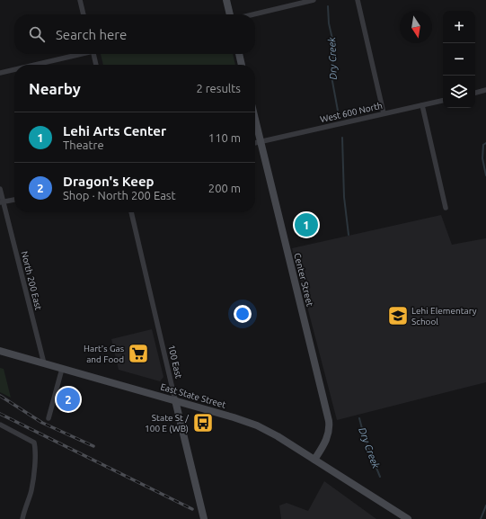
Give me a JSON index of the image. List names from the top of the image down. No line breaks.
{"streets":{"street":["West 600 North","Center Street","North 200 East","100 East","East State Street"]},"crossings":[["West 600 North","Center Street"],["Center Street","East State Street"],["North 200 East","East State Street"],["100 East","East State Street"]],"water":["Dry Creek"],"places":{"school or university":["Lehi Elementary School"],"supermarket":["Hart's Gas and Food"],"bus stop":["State St / 100 E (WB)"]},"north":"bottom","page":{"map_buttons":["+","−"],"search":"Search here","heading":["Nearby","2 results"],"list":[{"mark":"1","name":"Lehi Arts Center","note":"Theatre","value":"110 m"},{"mark":"2","name":"Dragon's Keep","note":"Shop · North 200 East","value":"200 m"}],"pins":["1","2"]}}
